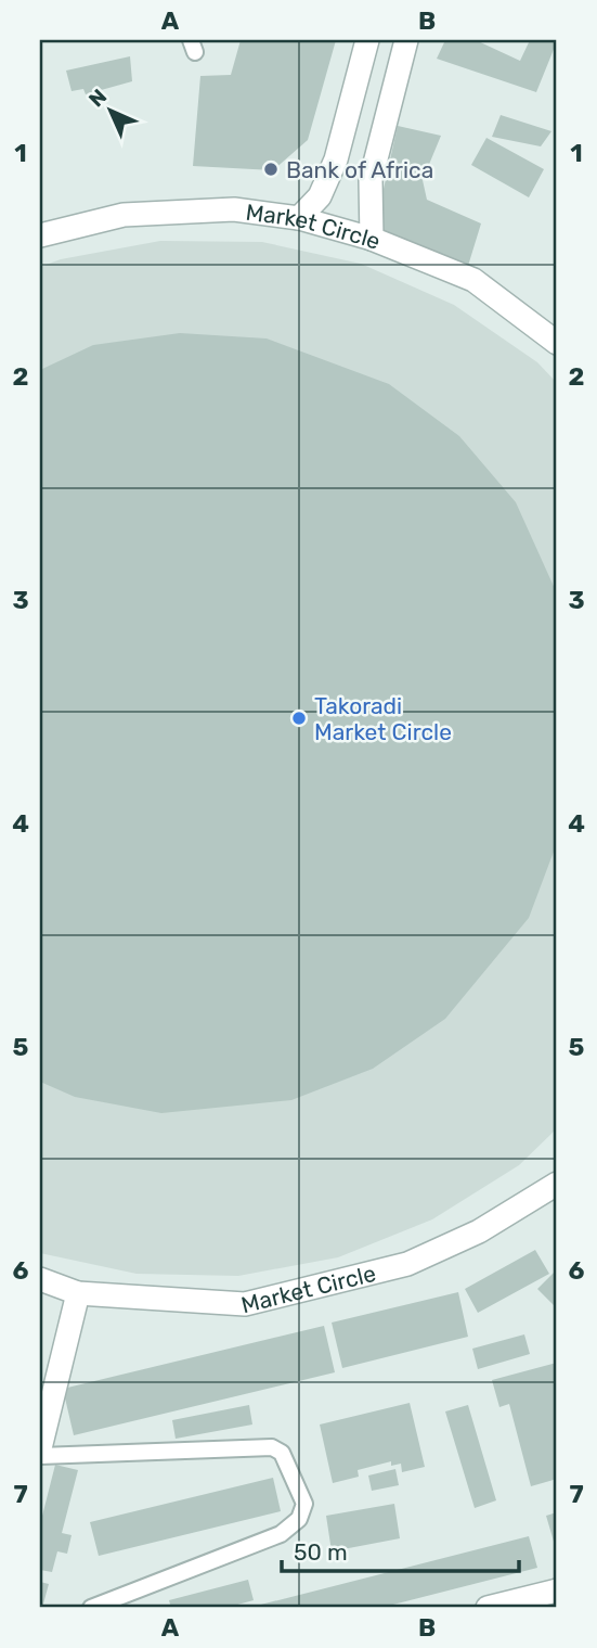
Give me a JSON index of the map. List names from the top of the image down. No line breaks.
{"streets":{"street":["Market Circle"]},"places":["Bank of Africa","Takoradi Market Circle"],"scale_bar":"50 m","north":"top left","grid":{"columns":["A","B"],"rows":["1","2","3","4","5","6","7"]}}
